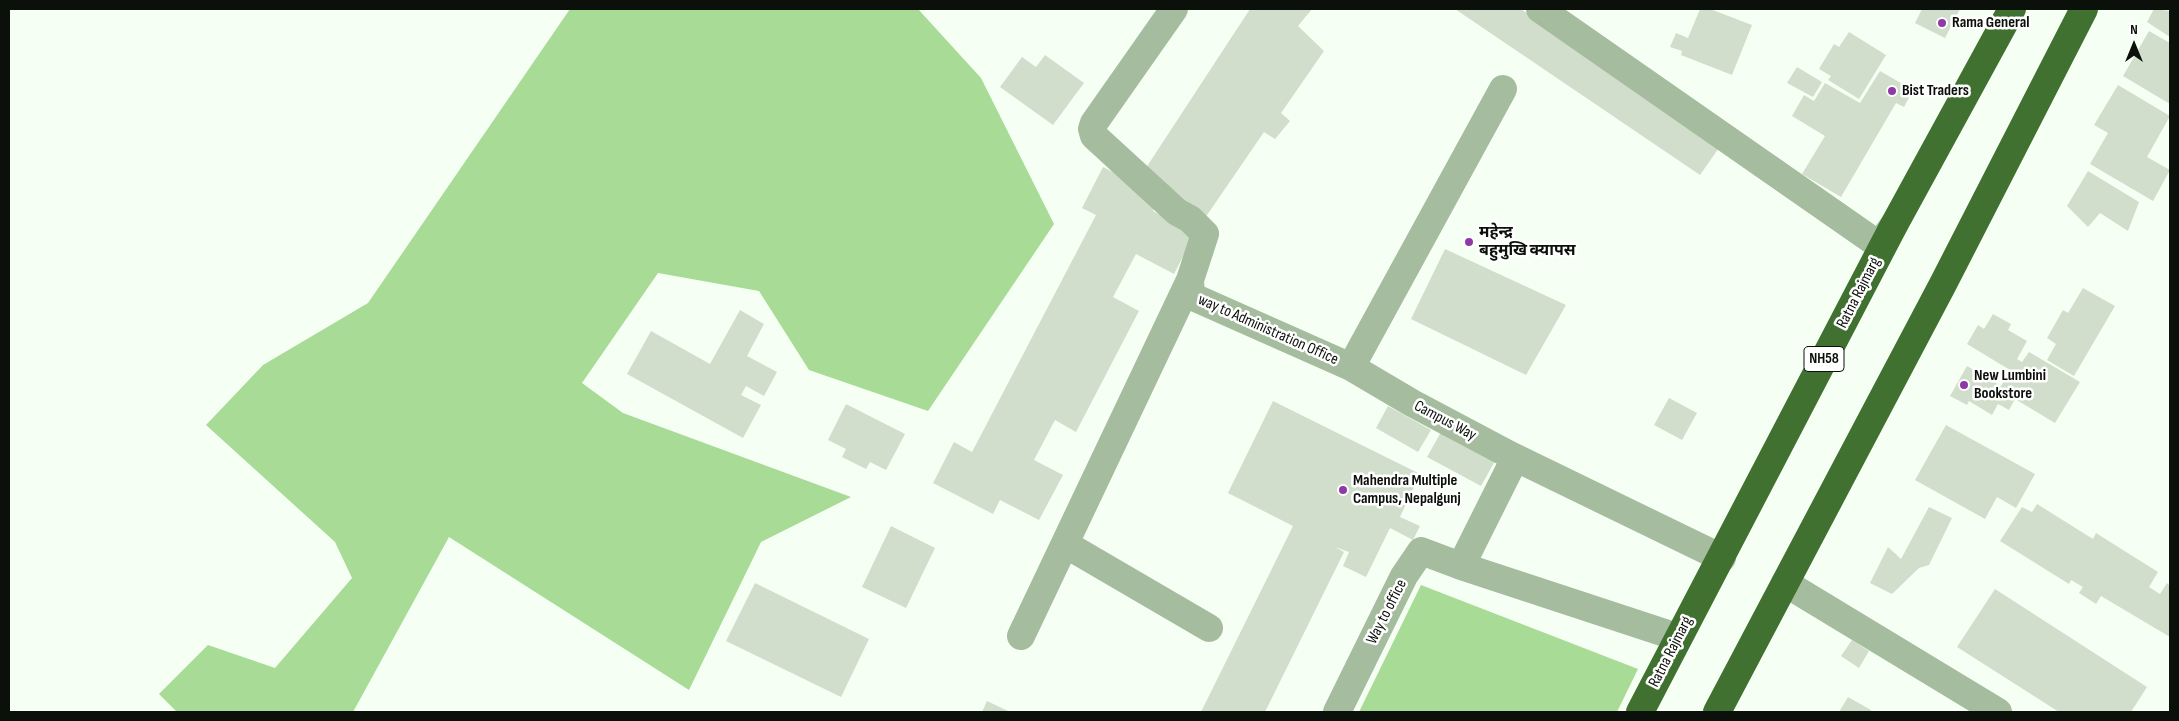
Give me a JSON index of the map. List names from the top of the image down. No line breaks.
{"streets":{"highway":["Ratna Rajmarg","NH58"],"street":["way to Administration Office","Campus Way","Way to office"]},"crossings":[["Ratna Rajmarg","Campus Way"],["way to Administration Office","Campus Way"]],"places":["Rama General","Bist Traders","महेन्द्र बहुमुखि क्यापस","New Lumbini Bookstore","Mahendra Multiple Campus, Nepalgunj"],"north":"top"}
